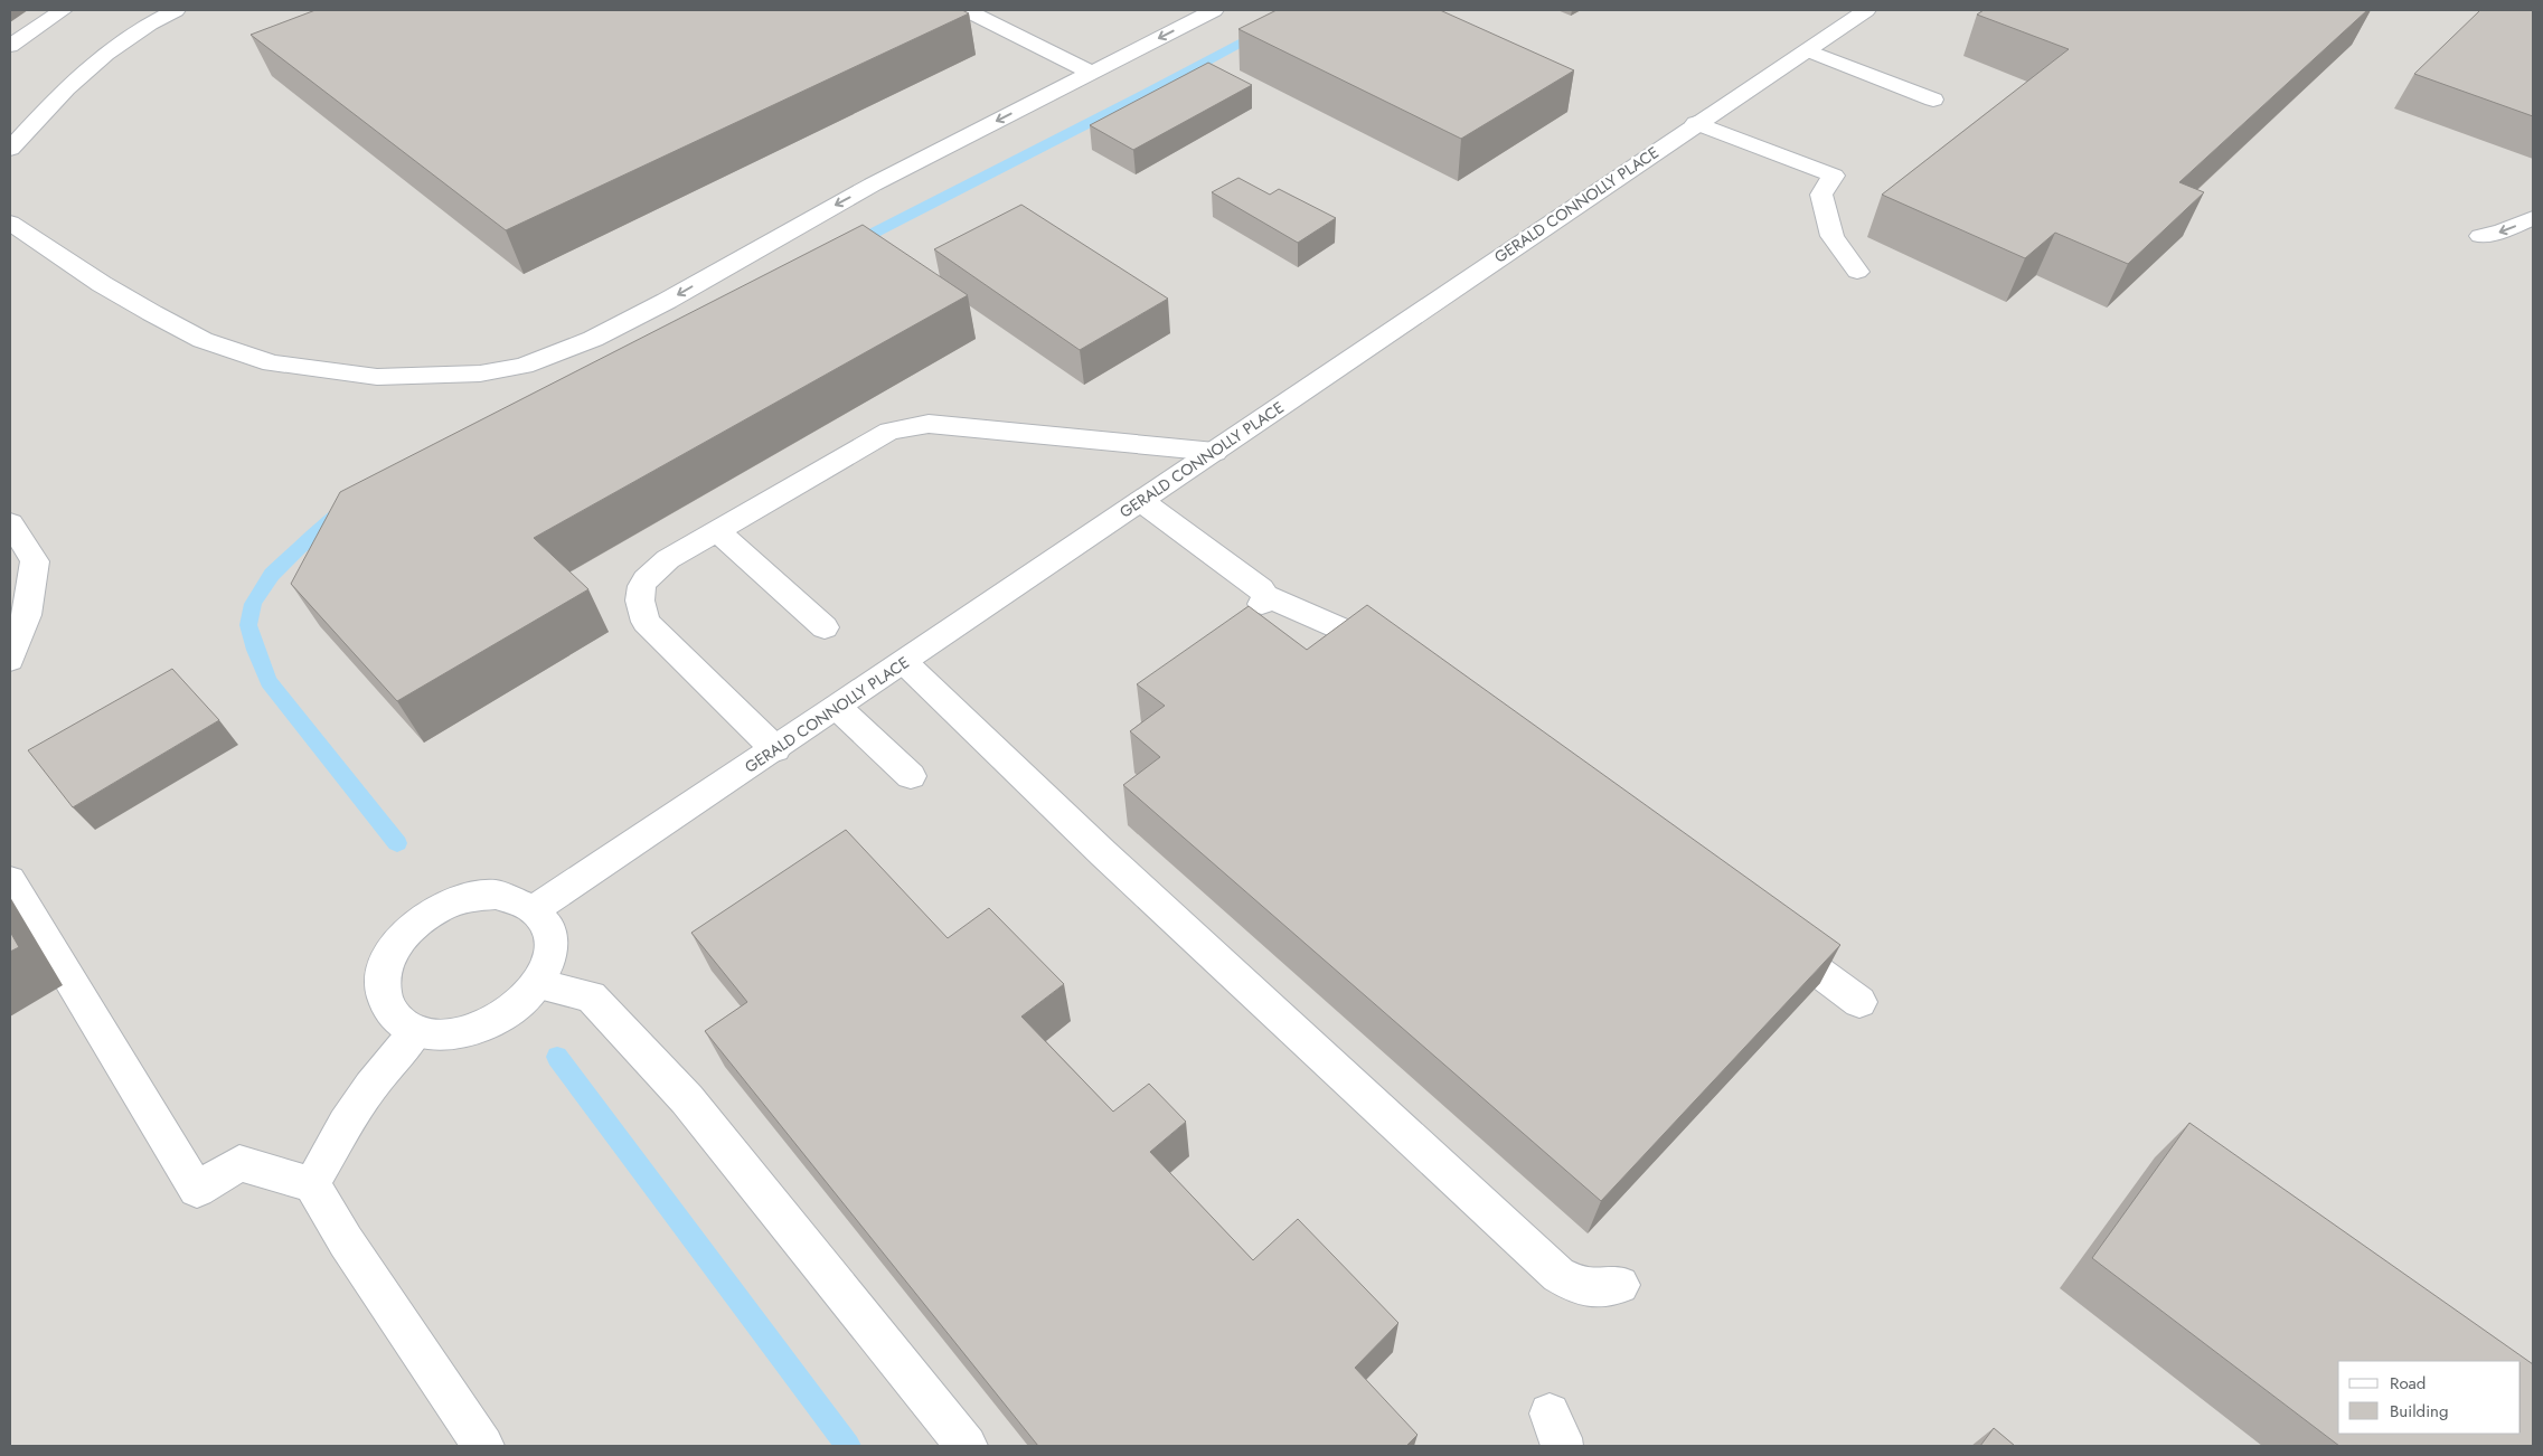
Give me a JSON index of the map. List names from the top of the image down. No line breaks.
{"streets":{"street":["GERALD CONNOLLY PLACE"]},"legend":["Road","Building"]}
